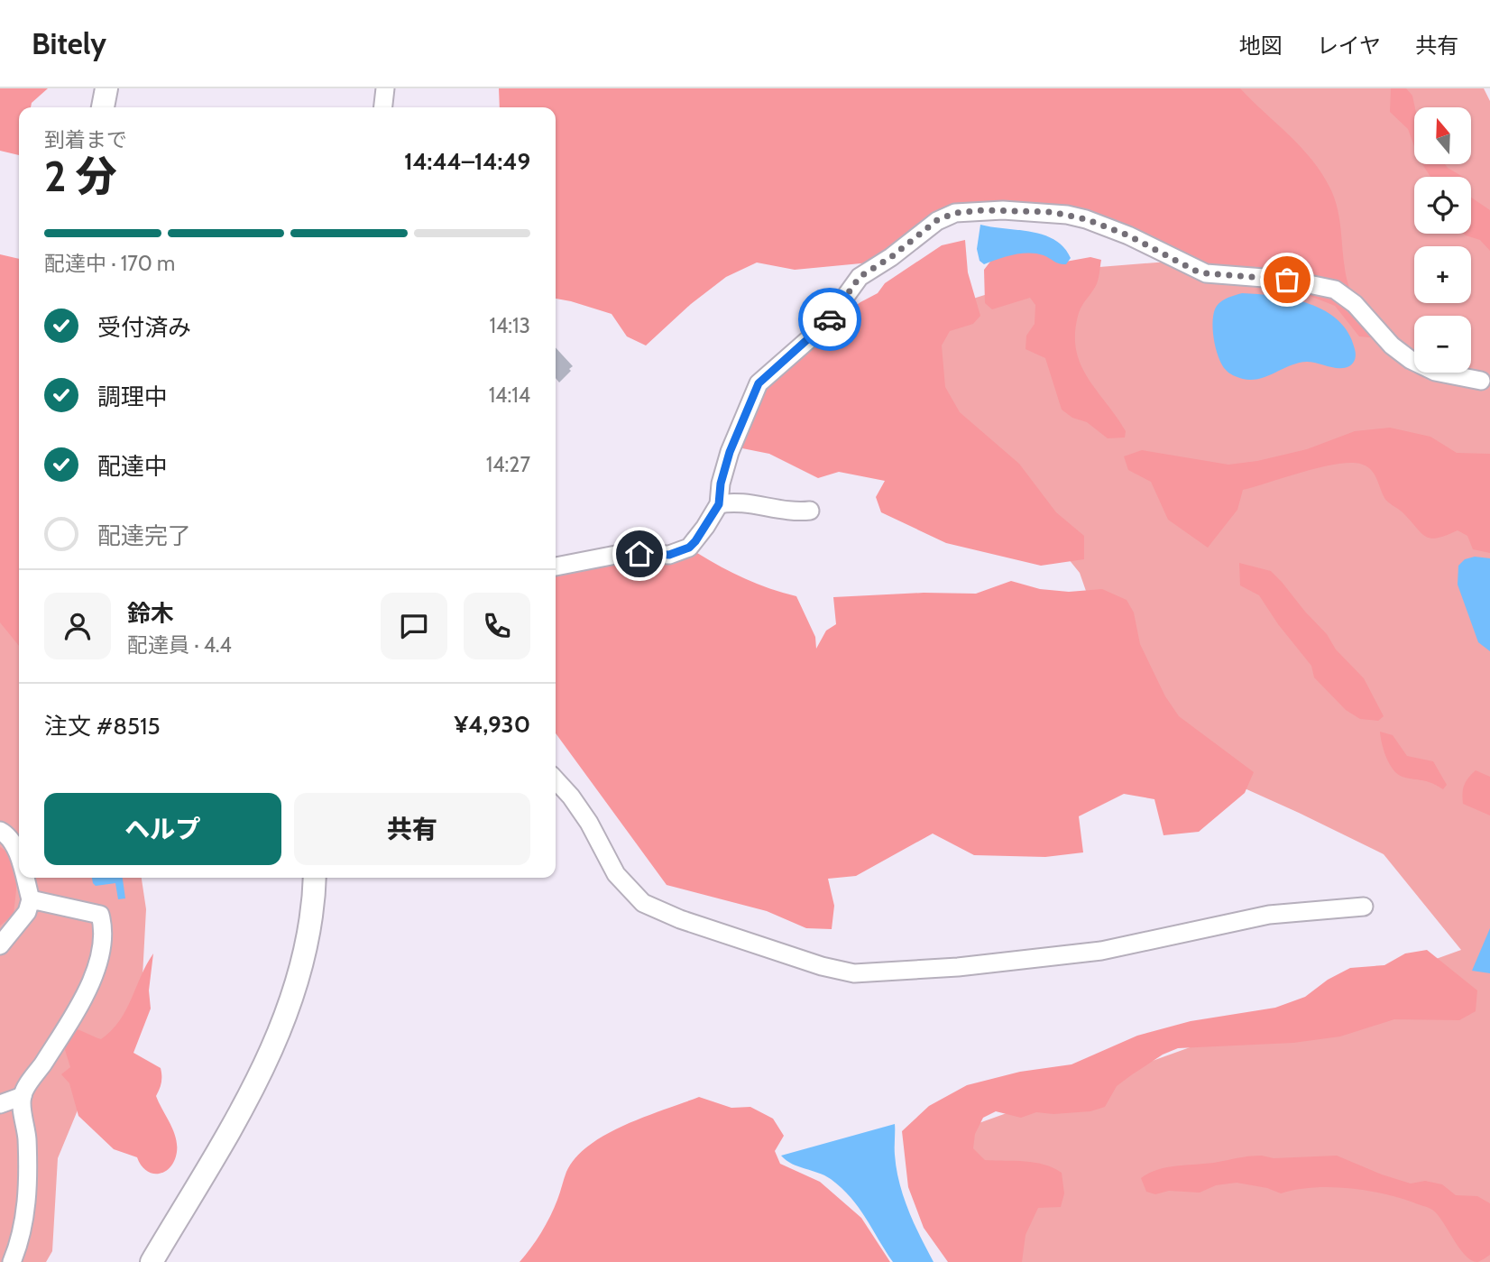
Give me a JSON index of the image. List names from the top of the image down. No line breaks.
{"north":"top","page":{"header":"Bitely","nav":["地図","レイヤ","共有"],"map_buttons":["+","−"],"heading":["2 分","到着まで","14:44–14:49"],"panel":["鈴木","配達員 · 4.4","注文 #8515","¥4,930"],"bar":"配達中 · 170 m","list":[["受付済み","14:13"],["調理中","14:14"],["配達中","14:27"],"配達完了"],"buttons":["ヘルプ","共有"]}}
